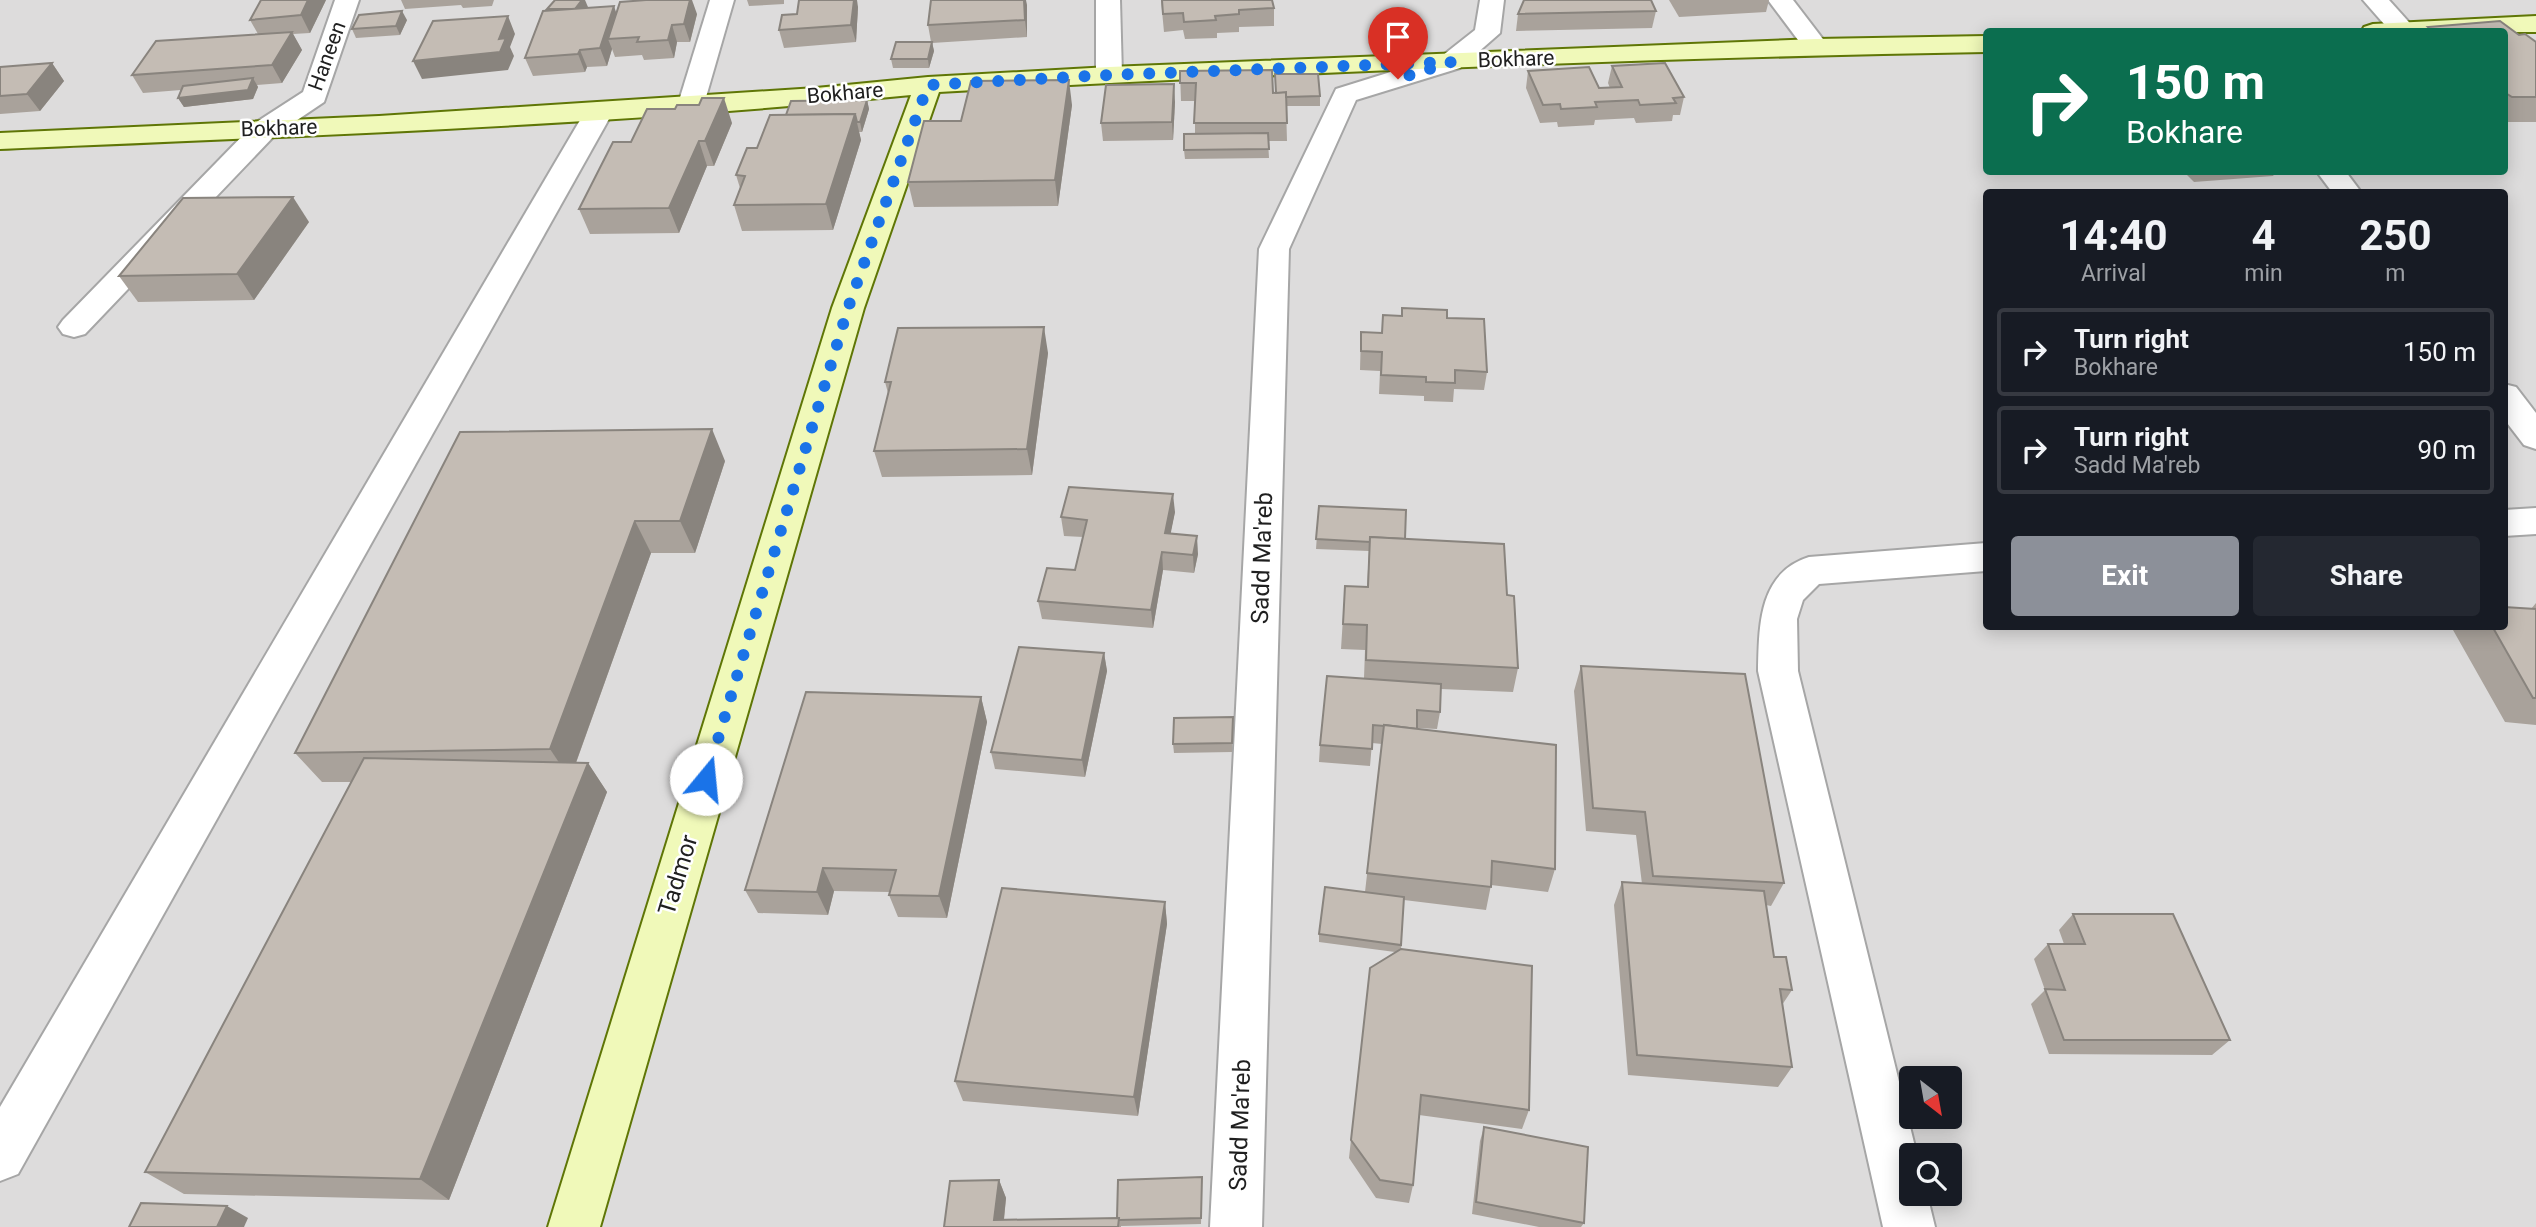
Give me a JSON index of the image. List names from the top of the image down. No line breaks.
{"streets":{"street":["Haneen","Bokhare","Sadd Ma'reb","Tadmor"]},"crossings":[["Haneen","Bokhare"],["Bokhare","Sadd Ma'reb"],["Bokhare","Tadmor"]],"north":"bottom right","page":{"turn":["150 m","Bokhare"],"eta":["14:40","Arrival","4","min","250","m"],"list":[{"name":"Turn right","note":"Bokhare","value":"150 m"},{"name":"Turn right","note":"Sadd Ma'reb","value":"90 m"}],"buttons":["Exit","Share"]}}
